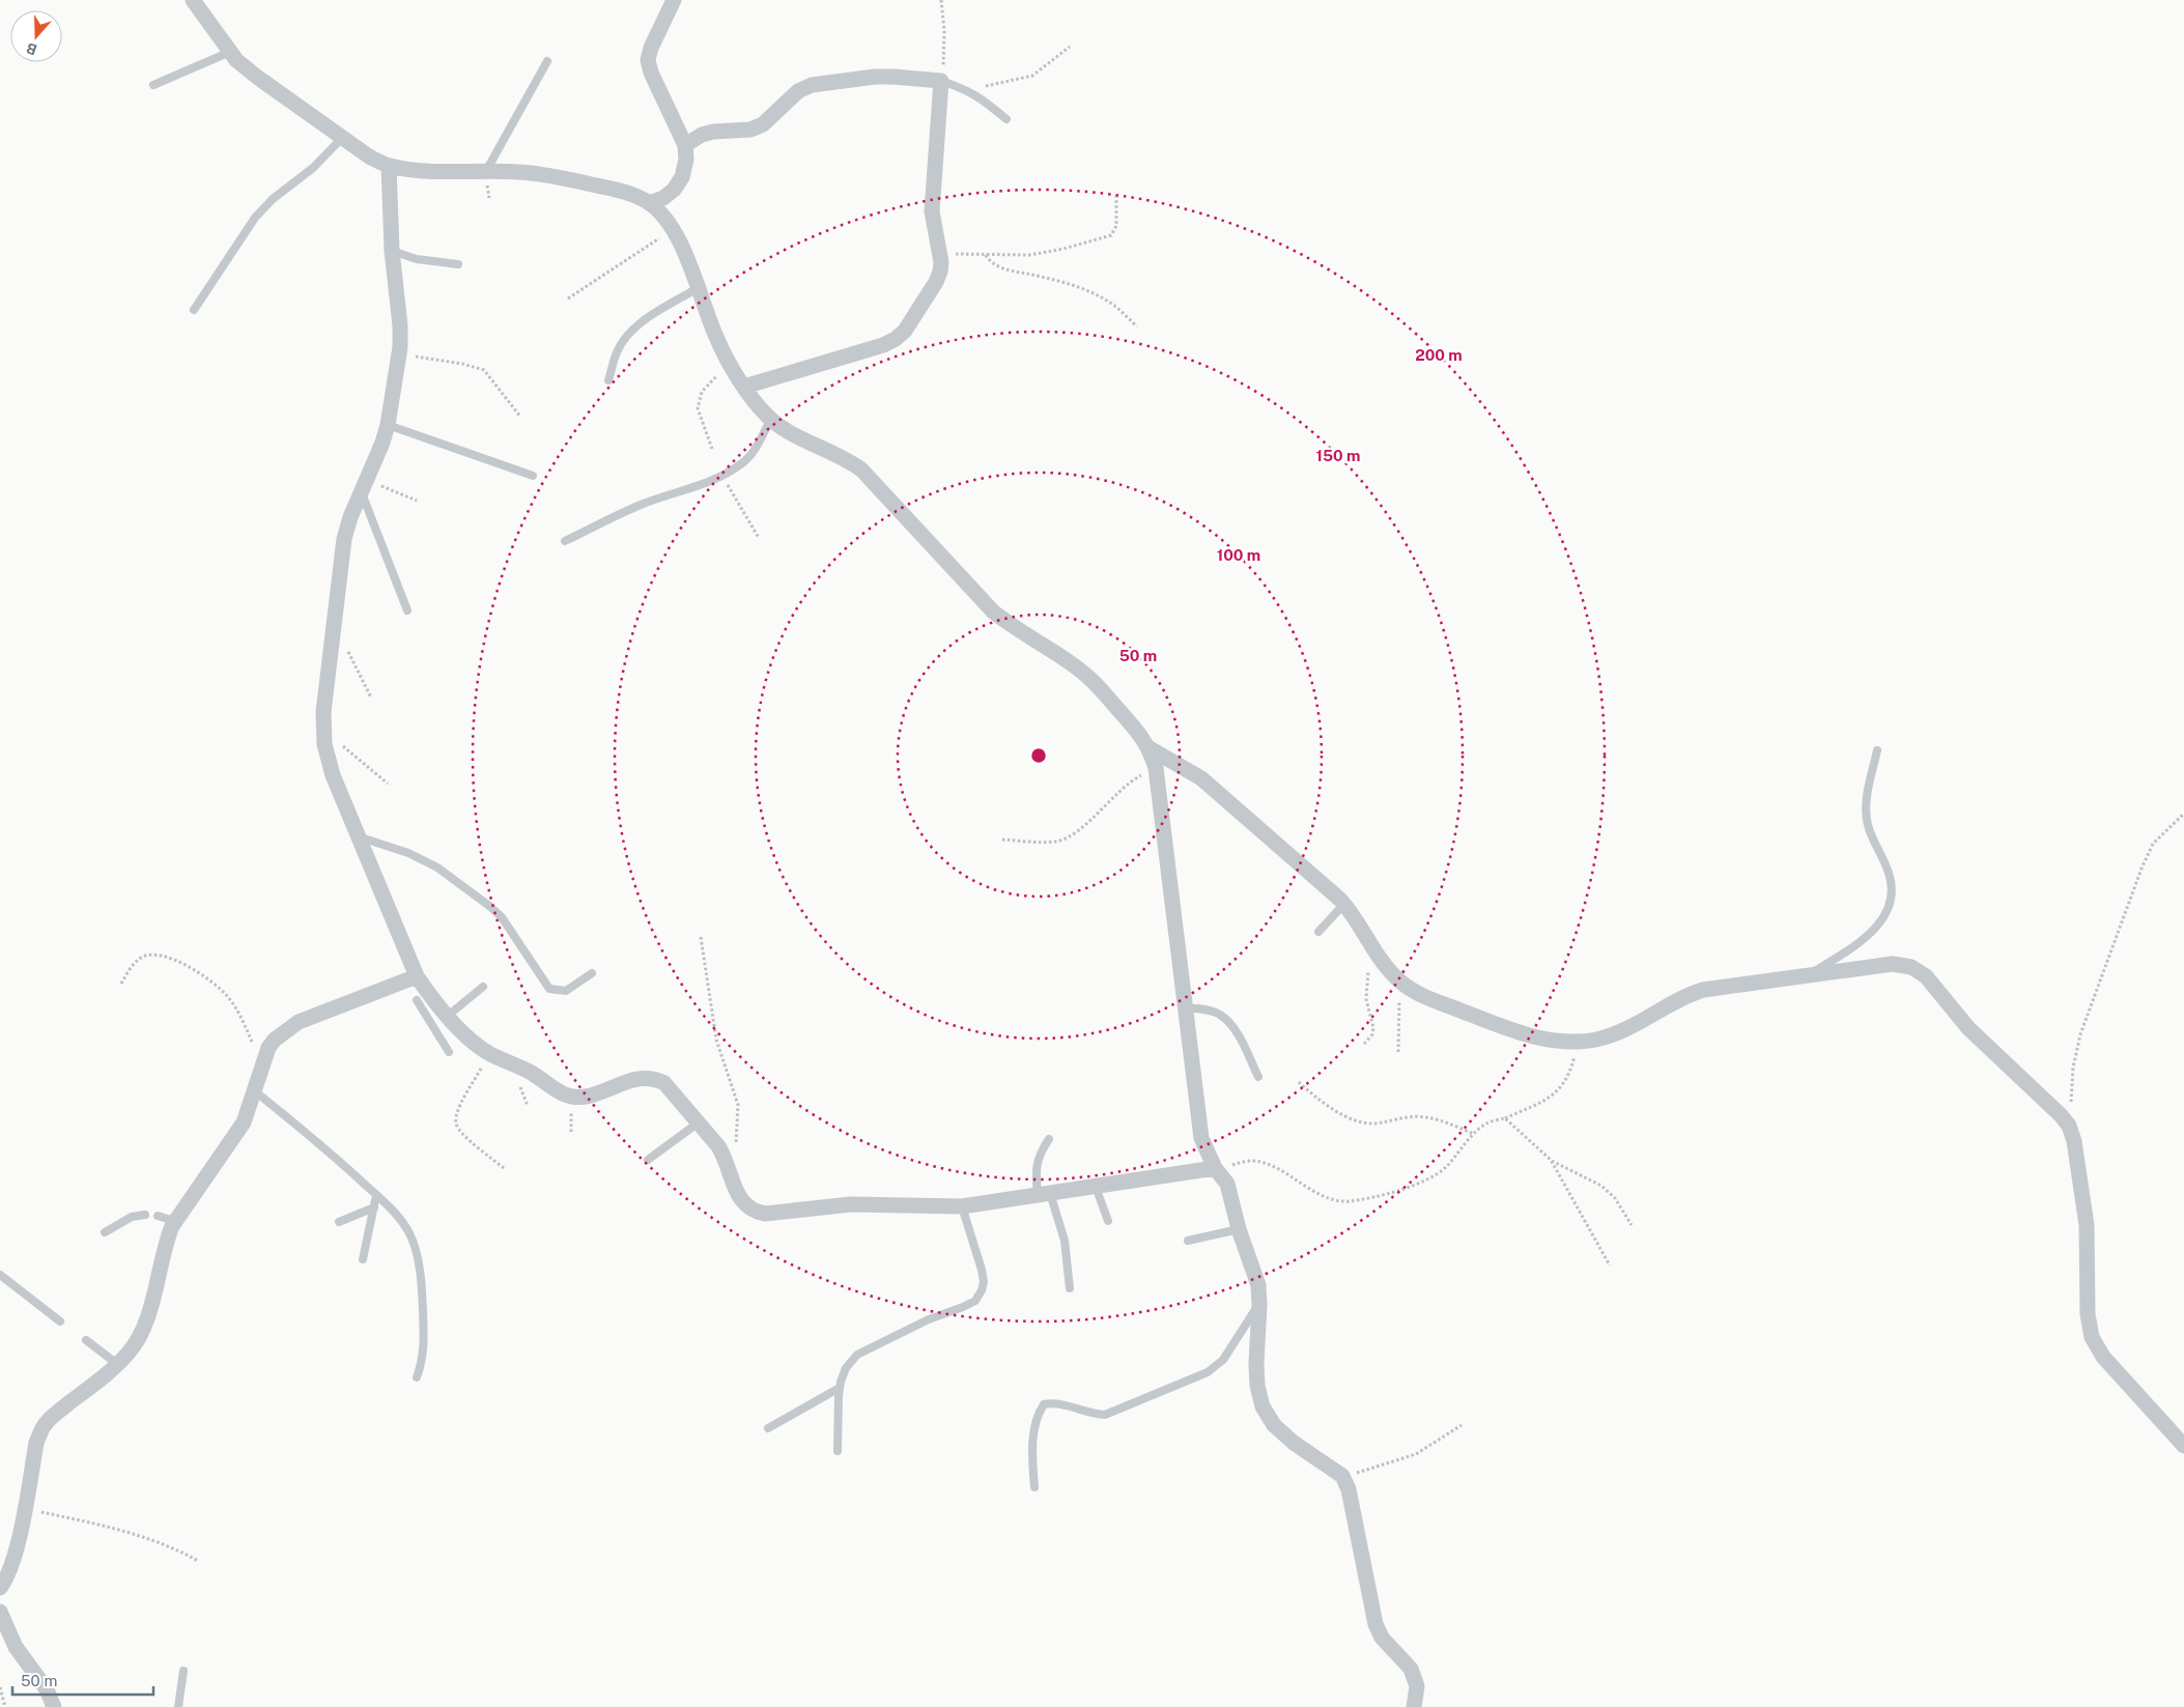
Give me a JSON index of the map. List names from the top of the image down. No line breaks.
{"scale_bar":"50 m","north":"bottom","rings":["200 m","150 m","100 m","50 m"]}
